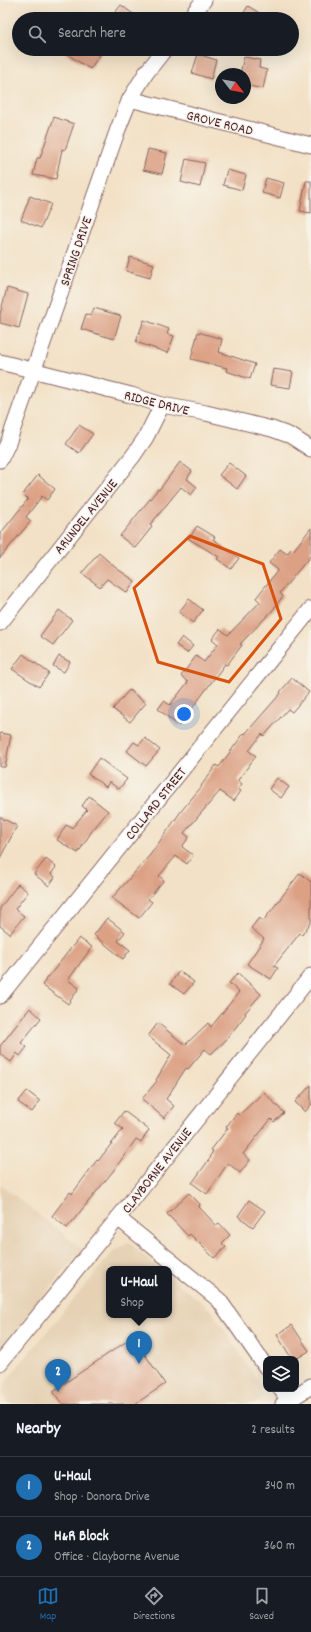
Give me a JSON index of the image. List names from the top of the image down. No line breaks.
{"streets":{"street":["GROVE ROAD","SPRING DRIVE","RIDGE DRIVE","ARUNDEL AVENUE","COLLARD STREET","CLAYBORNE AVENUE"]},"crossings":[["GROVE ROAD","SPRING DRIVE"],["SPRING DRIVE","RIDGE DRIVE"],["RIDGE DRIVE","ARUNDEL AVENUE"]],"north":"bottom right","page":{"search":"Search here","popup":["U-Haul","Shop"],"pins":["1","2"],"heading":["Nearby","2 results"],"list":[{"mark":"1","name":"U-Haul","note":"Shop · Donora Drive","value":"340 m"},{"mark":"2","name":"H&R Block","note":"Office · Clayborne Avenue","value":"360 m"}],"nav":["Map","Directions","Saved"]}}
